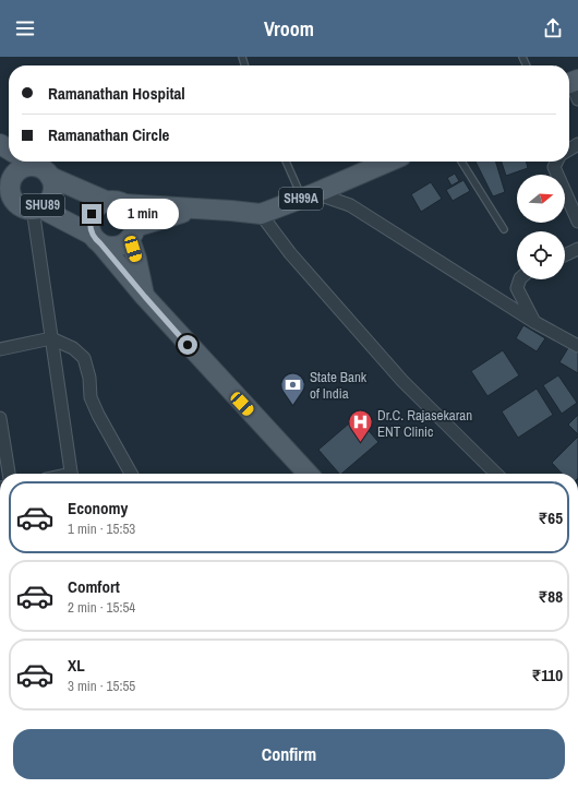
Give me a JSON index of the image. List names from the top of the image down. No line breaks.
{"streets":{"main road":["SH99A","SHU89"]},"crossings":[["SH99A","SHU89"]],"places":{"bank":["State Bank of India"],"hospital":["Dr.C. Rajasekaran ENT Clinic"]},"north":"right","page":{"header":"Vroom","banner":["Ramanathan Hospital","Ramanathan Circle"],"bubble":"1 min","list":[{"name":"Economy","note":"1 min · 15:53","value":"₹65"},{"name":"Comfort","note":"2 min · 15:54","value":"₹88"},{"name":"XL","note":"3 min · 15:55","value":"₹110"}],"buttons":"Confirm"}}
